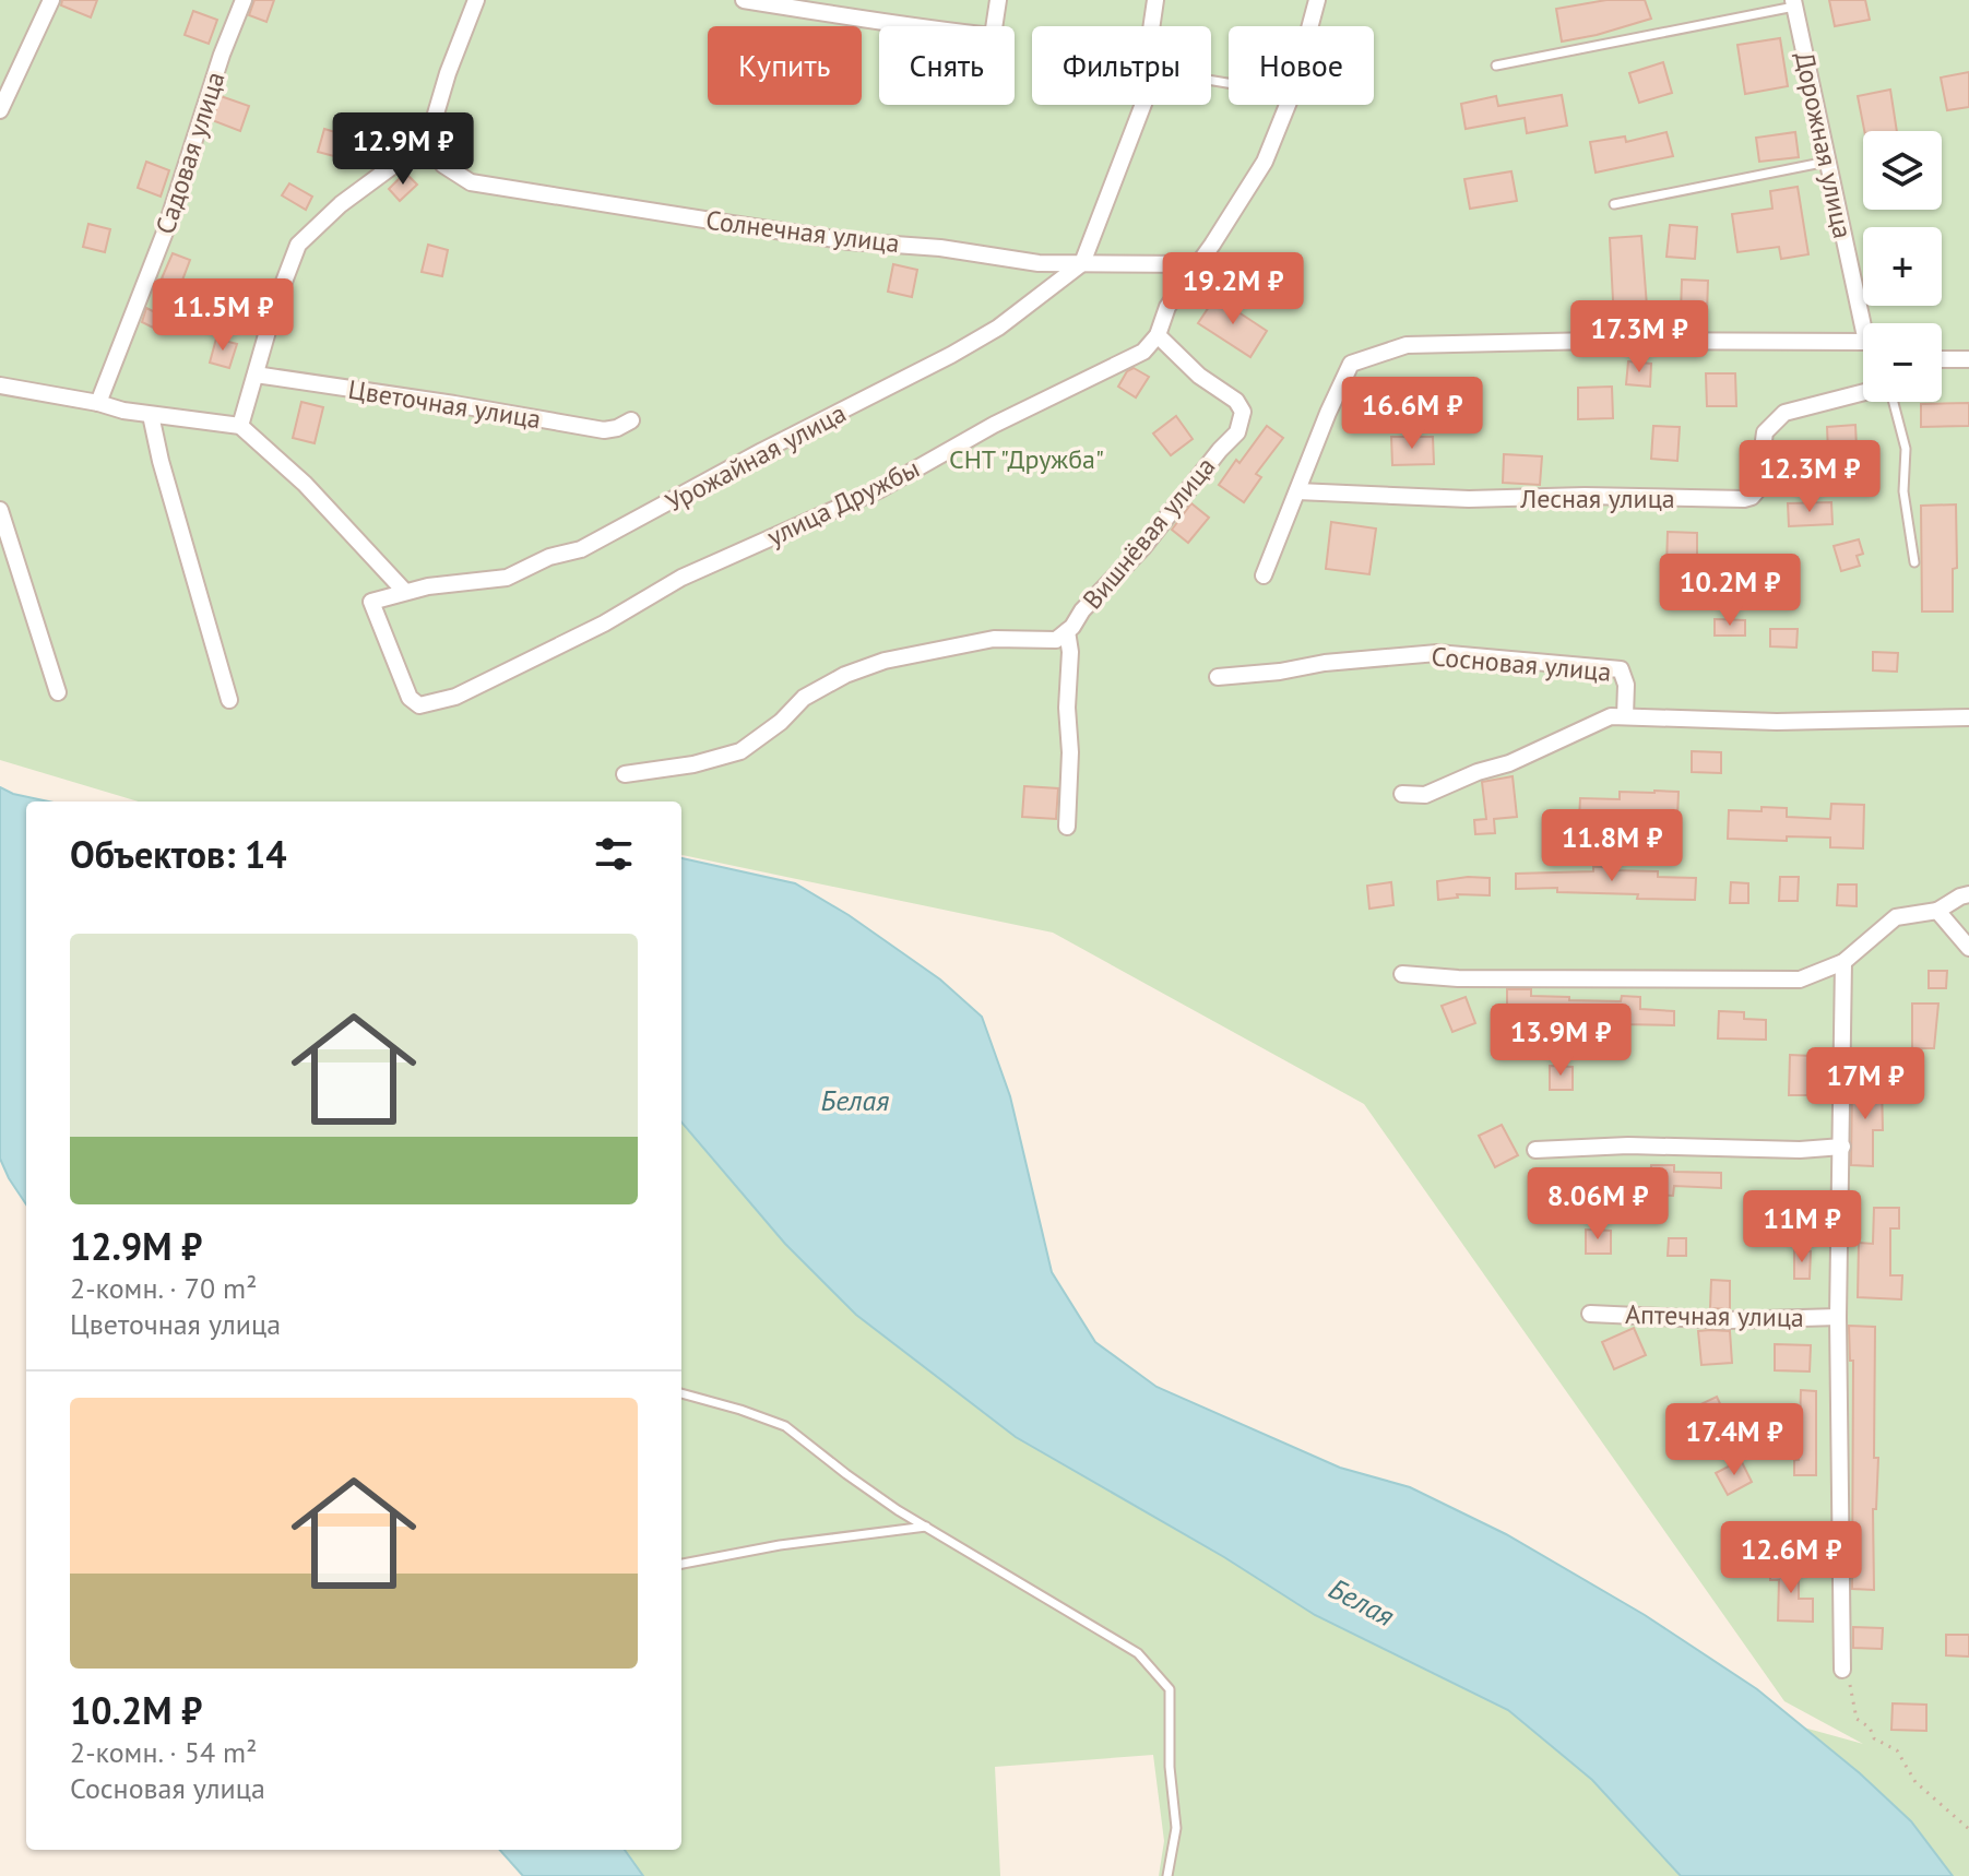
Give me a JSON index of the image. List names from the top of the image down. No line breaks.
{"streets":{"street":["Дорожная улица","Садовая улица","Солнечная улица","Цветочная улица","Урожайная улица","Лесная улица","улица Дружбы","Вишнёвая улица","Сосновая улица","Аптечная улица"]},"crossings":[["Солнечная улица","Урожайная улица"],["Солнечная улица","улица Дружбы"],["Урожайная улица","улица Дружбы"],["улица Дружбы","Вишнёвая улица"]],"water":["Белая"],"parks":["СНТ \"Дружба\""],"page":{"chip":["Купить","Снять","Фильтры","Новое"],"price":["12.9M ₽","19.2M ₽","11.5M ₽","17.3M ₽","16.6M ₽","12.3M ₽","10.2M ₽","11.8M ₽","13.9M ₽","17M ₽","8.06M ₽","11M ₽","17.4M ₽","12.6M ₽"],"map_buttons":["+","−"],"heading":"Объектов: 14","list":[{"name":"12.9M ₽","note":"2-комн. · 70 m² · Цветочная улица"},{"name":"10.2M ₽","note":"2-комн. · 54 m² · Сосновая улица"}]}}
